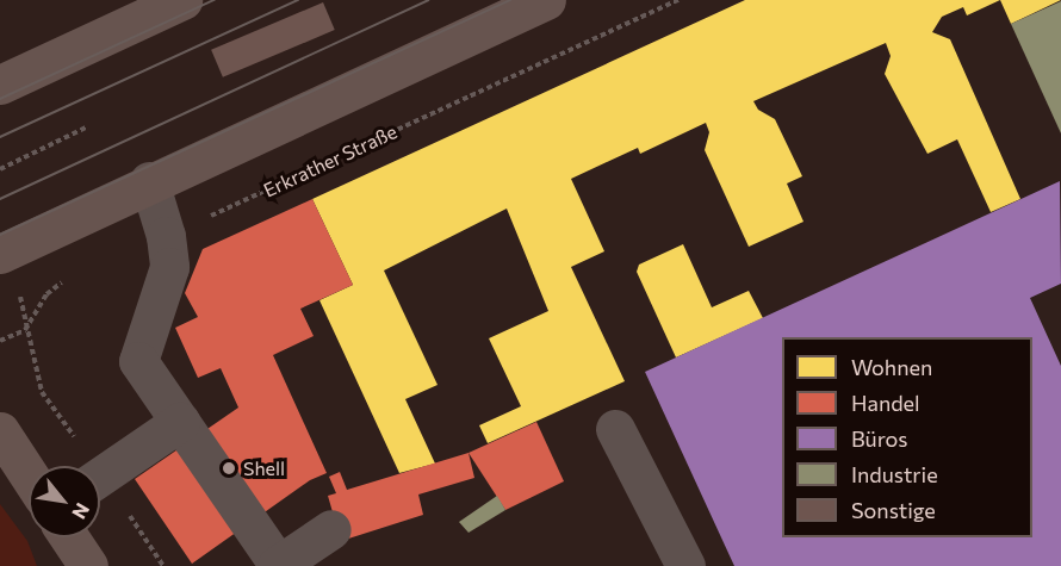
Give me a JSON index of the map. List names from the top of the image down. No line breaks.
{"streets":{"path":["Erkrather Straße"]},"places":["Shell"],"legend":["Wohnen","Handel","Büros","Industrie","Sonstige"],"north":"bottom right"}
